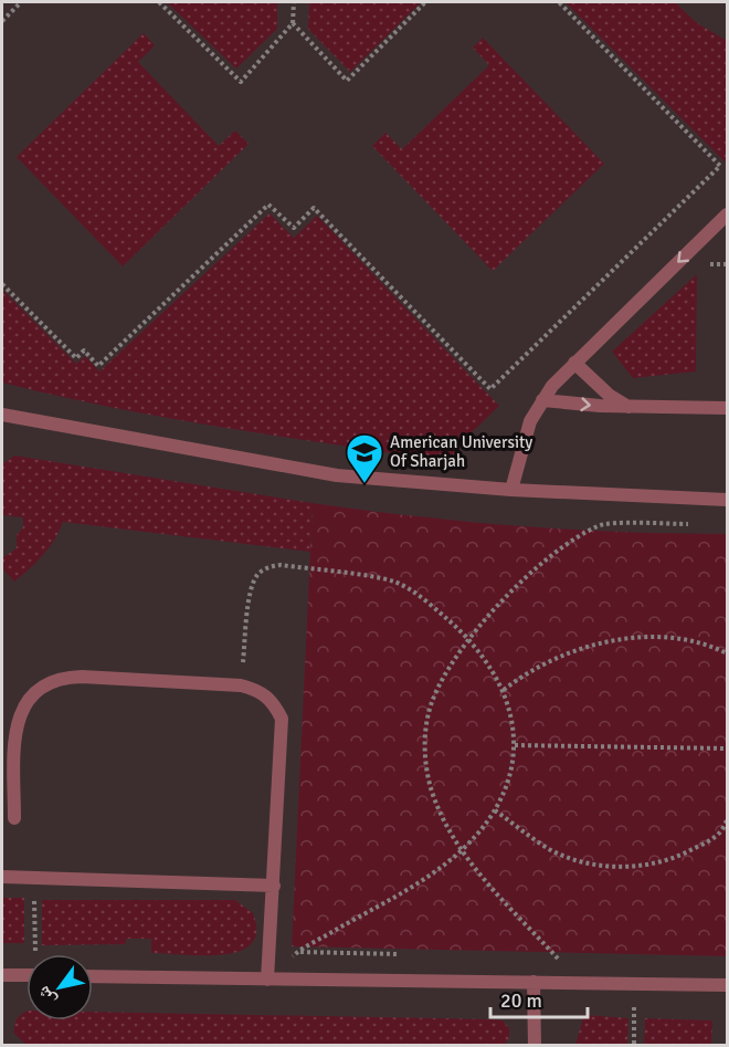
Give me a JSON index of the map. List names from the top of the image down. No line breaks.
{"places":{"school or university":["American University Of Sharjah"]},"scale_bar":"20 m","north":"bottom left"}
